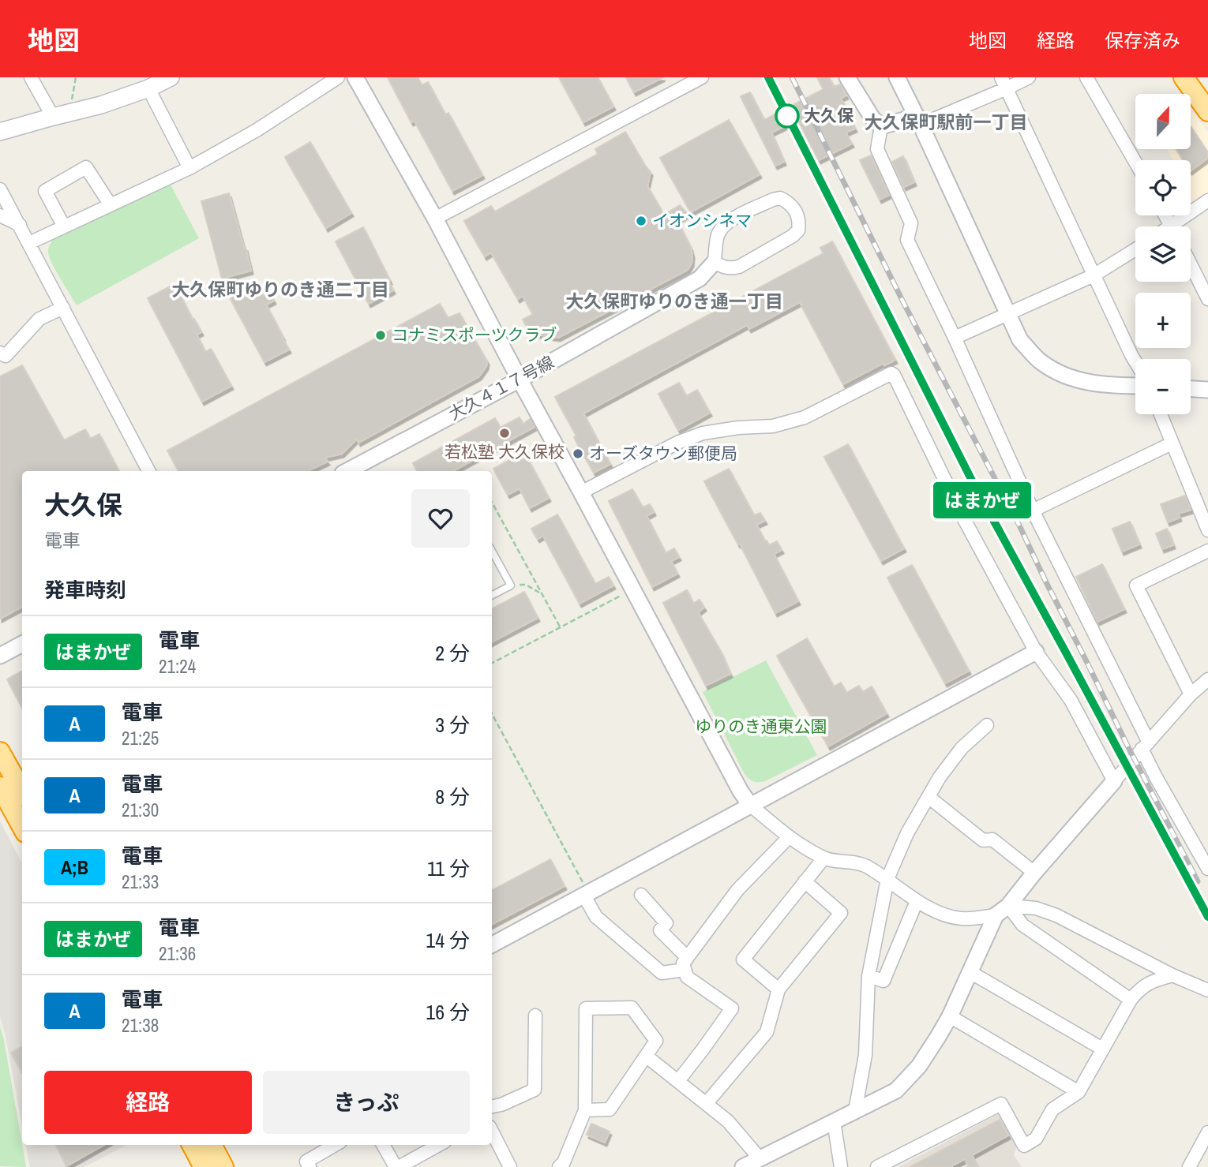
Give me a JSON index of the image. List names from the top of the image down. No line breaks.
{"streets":{"street":["大久４１７号線"]},"districts":["大久保町駅前一丁目","大久保町ゆりのき通二丁目","大久保町ゆりのき通一丁目"],"parks":["ゆりのき通東公園"],"places":["大久保","イオンシネマ","コナミスポーツクラブ","若松塾 大久保校","オーズタウン郵便局"],"north":"top","page":{"header":"地図","nav":["地図","経路","保存済み"],"on_map":"はまかぜ","map_buttons":["+","−"],"heading":[["大久保","電車"],"発車時刻"],"list":[{"mark":"はまかぜ","name":"電車","note":"21:24","value":"2 分"},{"mark":"A","name":"電車","note":"21:25","value":"3 分"},{"mark":"A","name":"電車","note":"21:30","value":"8 分"},{"mark":"A;B","name":"電車","note":"21:33","value":"11 分"},{"mark":"はまかぜ","name":"電車","note":"21:36","value":"14 分"},{"mark":"A","name":"電車","note":"21:38","value":"16 分"}],"buttons":["経路","きっぷ"]}}
